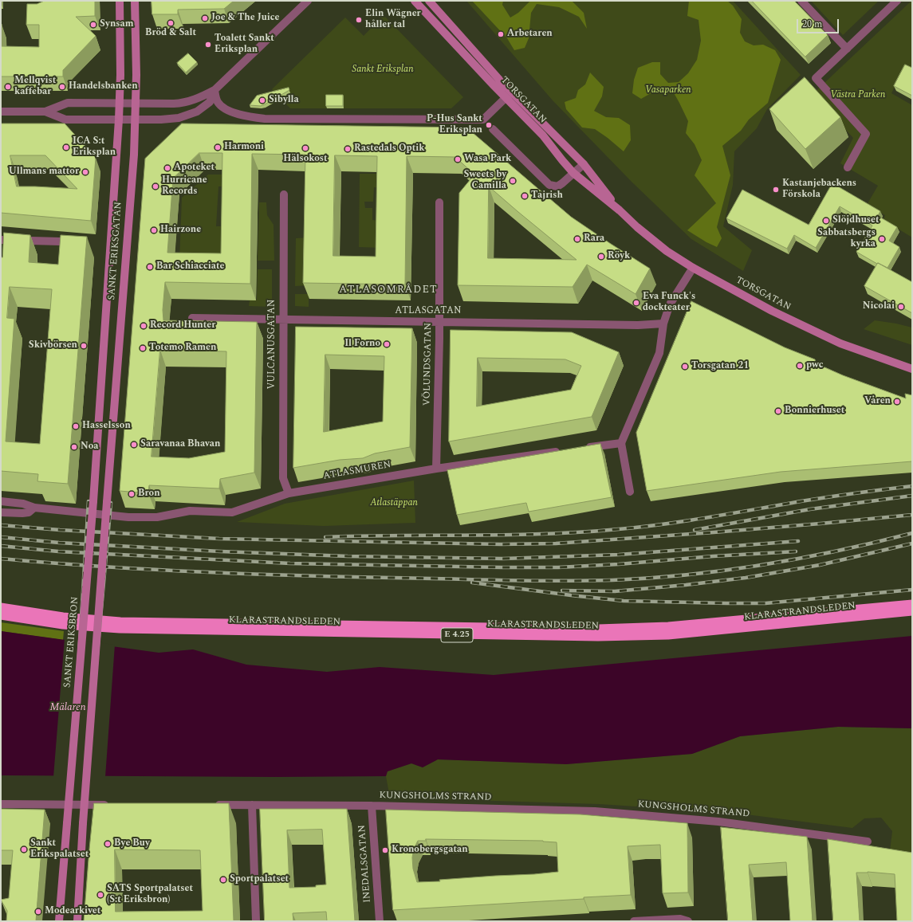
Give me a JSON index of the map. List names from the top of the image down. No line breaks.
{"streets":{"highway":["KLARASTRANDSLEDEN","E 4.25"],"main road":["TORSGATAN","SANKT ERIKSGATAN","SANKT ERIKSBRON"],"street":["ATLASGATAN","VULCANUSGATAN","VÖLUNDSGATAN","ATLASMUREN","KUNGSHOLMS STRAND","INEDALSGATAN"]},"crossings":[["SANKT ERIKSGATAN","SANKT ERIKSBRON"],["ATLASGATAN","VULCANUSGATAN"],["ATLASGATAN","VÖLUNDSGATAN"],["VULCANUSGATAN","ATLASMUREN"],["VÖLUNDSGATAN","ATLASMUREN"],["KUNGSHOLMS STRAND","INEDALSGATAN"]],"districts":["ATLASOMRÅDET"],"water":["Mälaren"],"parks":["Sankt Eriksplan","Vasaparken","Västra Parken","Atlastäppan"],"places":["Joe & The Juice","Elin Wägner håller tal","Bröd & Salt","Synsam","Arbetaren","Toalett Sankt Eriksplan","Mellqvist kaffebar","Handelsbanken","Sibylla","P-Hus Sankt Eriksplan","ICA S:t Eriksplan","Harmoni","Hälsokost","Rastedals Optik","Wasa Park","Apoteket","Ullmans mattor","Sweets by Camilla","Hurricane Records","Kastanjebackens Förskola","Tajrish","Slöjdhuset","Hairzone","Rara","Sabbatsbergs kyrka","Röyk","Bar Schiacciate","Eva Funck's dockteater","Nicolai","Record Hunter","Il Forno","Skivbörsen","Totemo Ramen","pwc","Torsgatan 21","Våren","Bonnierhuset","Hasselsson","Saravanaa Bhavan","Noa","Bron","Bye Buy","Sankt Erikspalatset","Kronobergsgatan","Sportpalatset","SATS Sportpalatset (S:t Eriksbron)","Modearkivet"],"scale_bar":"20 m"}
